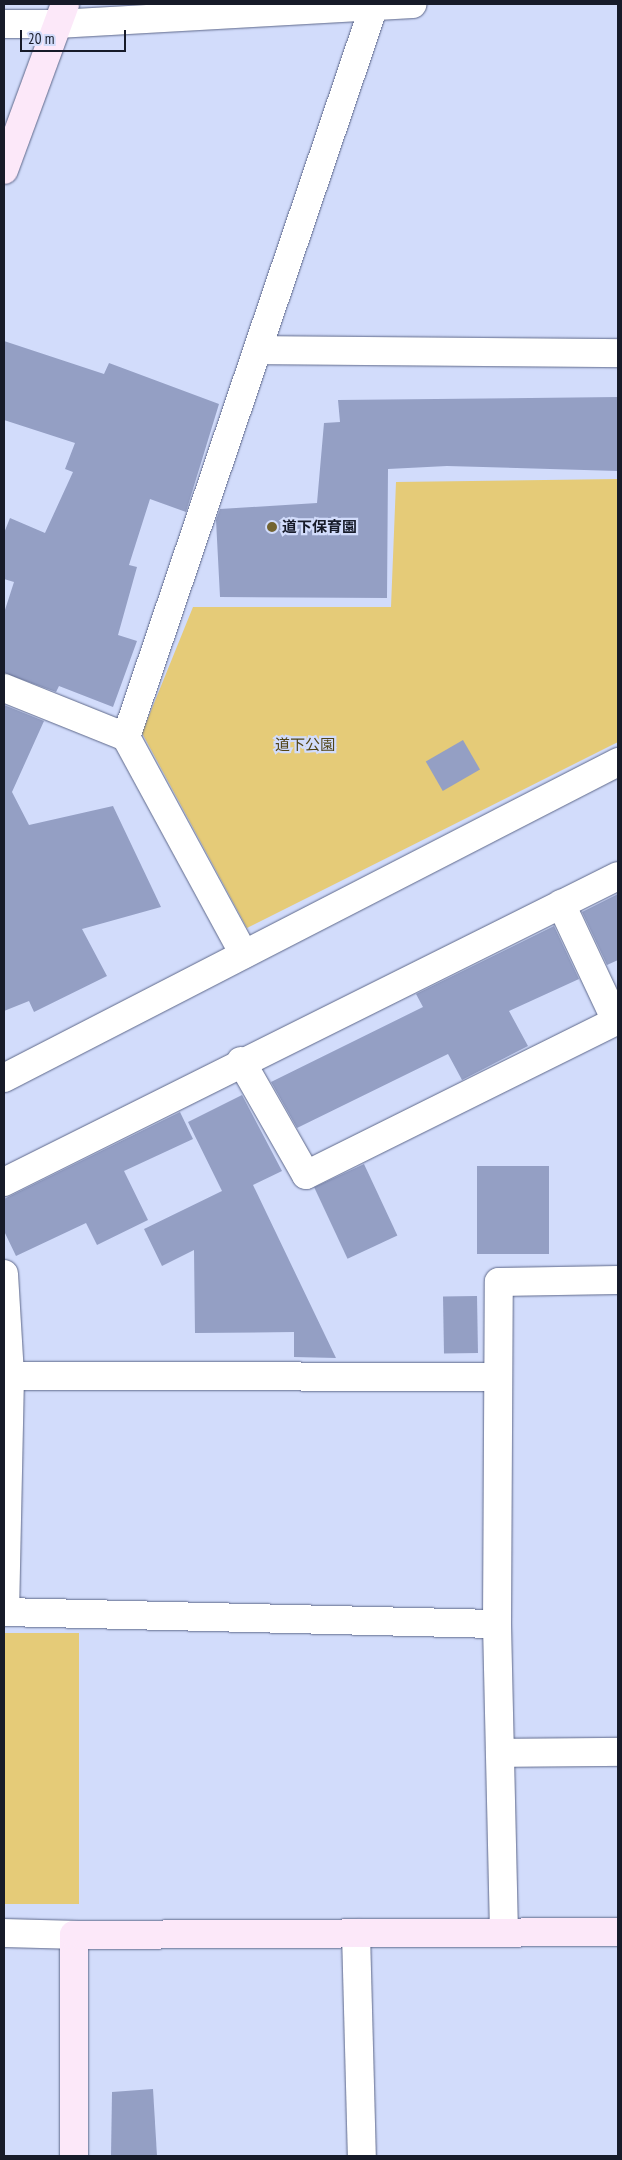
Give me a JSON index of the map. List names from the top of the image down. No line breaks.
{"parks":["道下公園"],"places":["道下保育園"],"scale_bar":"20 m"}
